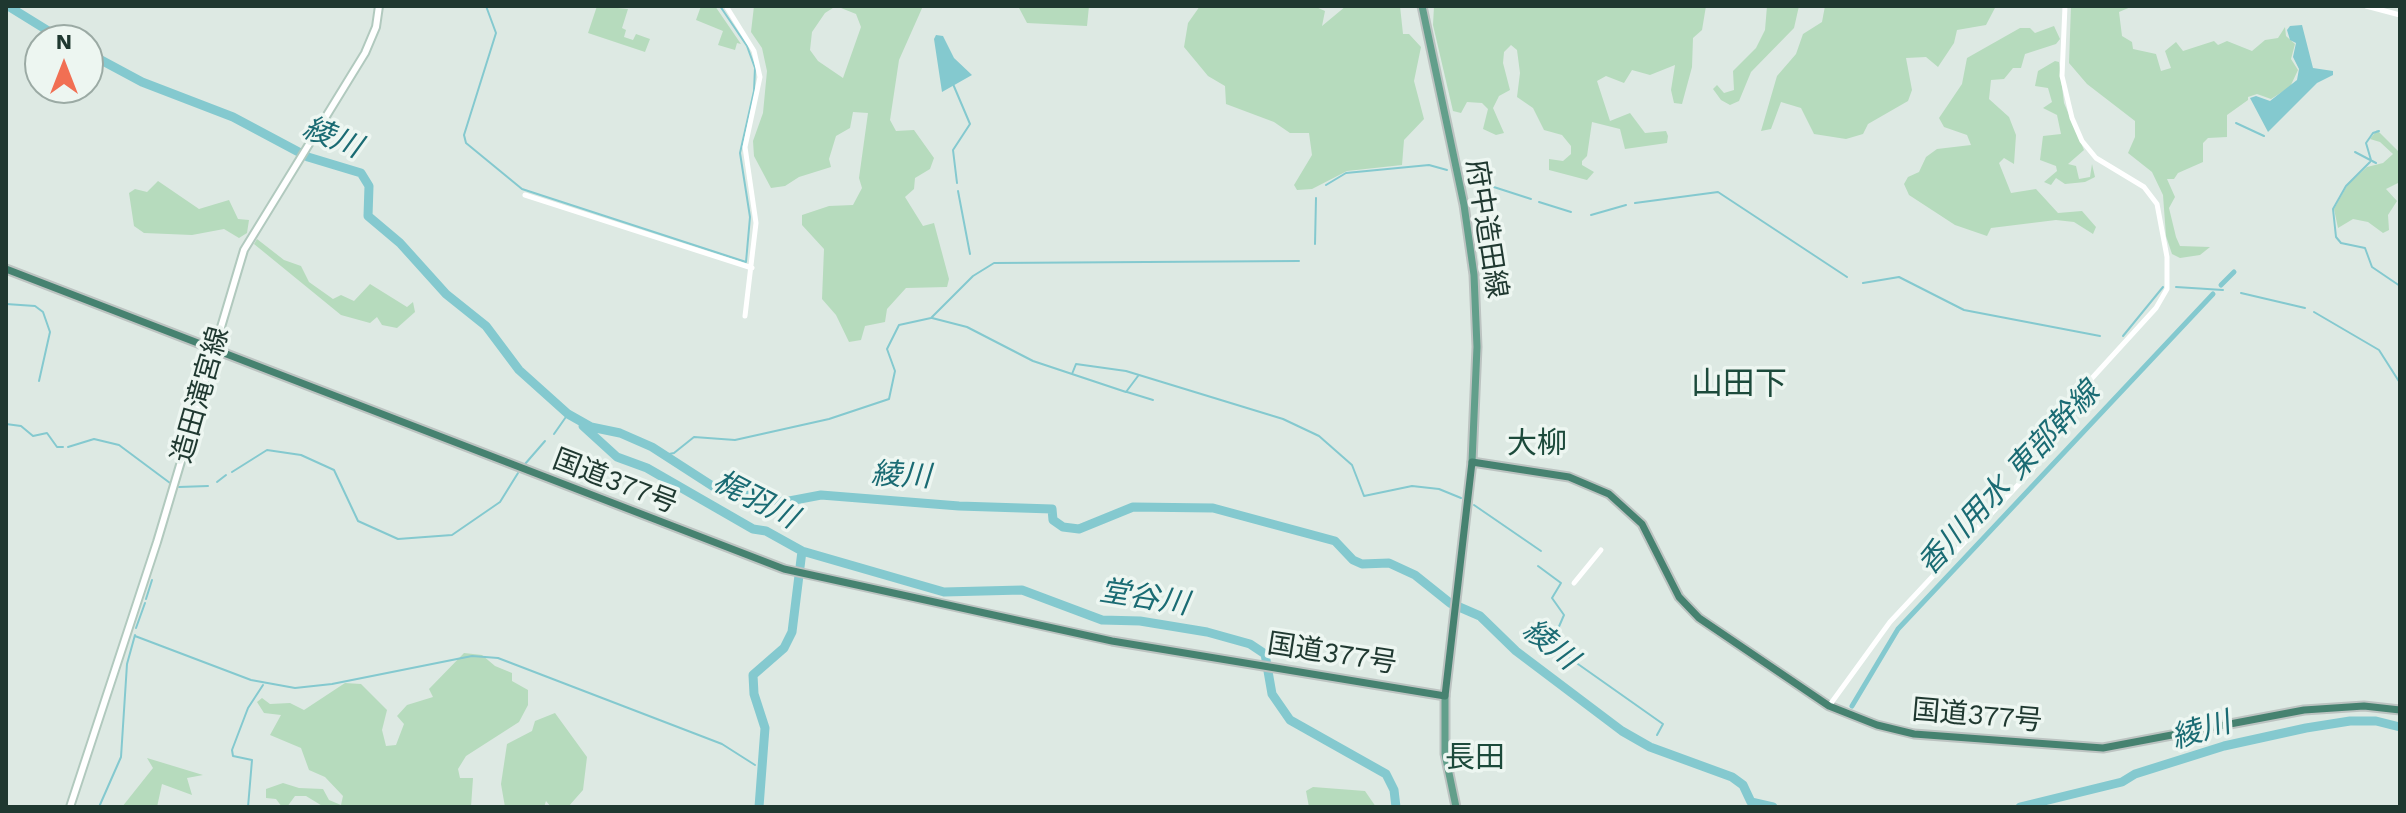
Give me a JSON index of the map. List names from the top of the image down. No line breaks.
{"streets":{"highway":["国道377号"],"main road":["府中造田線","造田滝宮線"]},"crossings":[["府中造田線","国道377号"],["造田滝宮線","国道377号"]],"districts":["山田下","大柳","長田"],"water":["綾川","香川用水 東部幹線","梶羽川","堂谷川"],"north":"top"}
